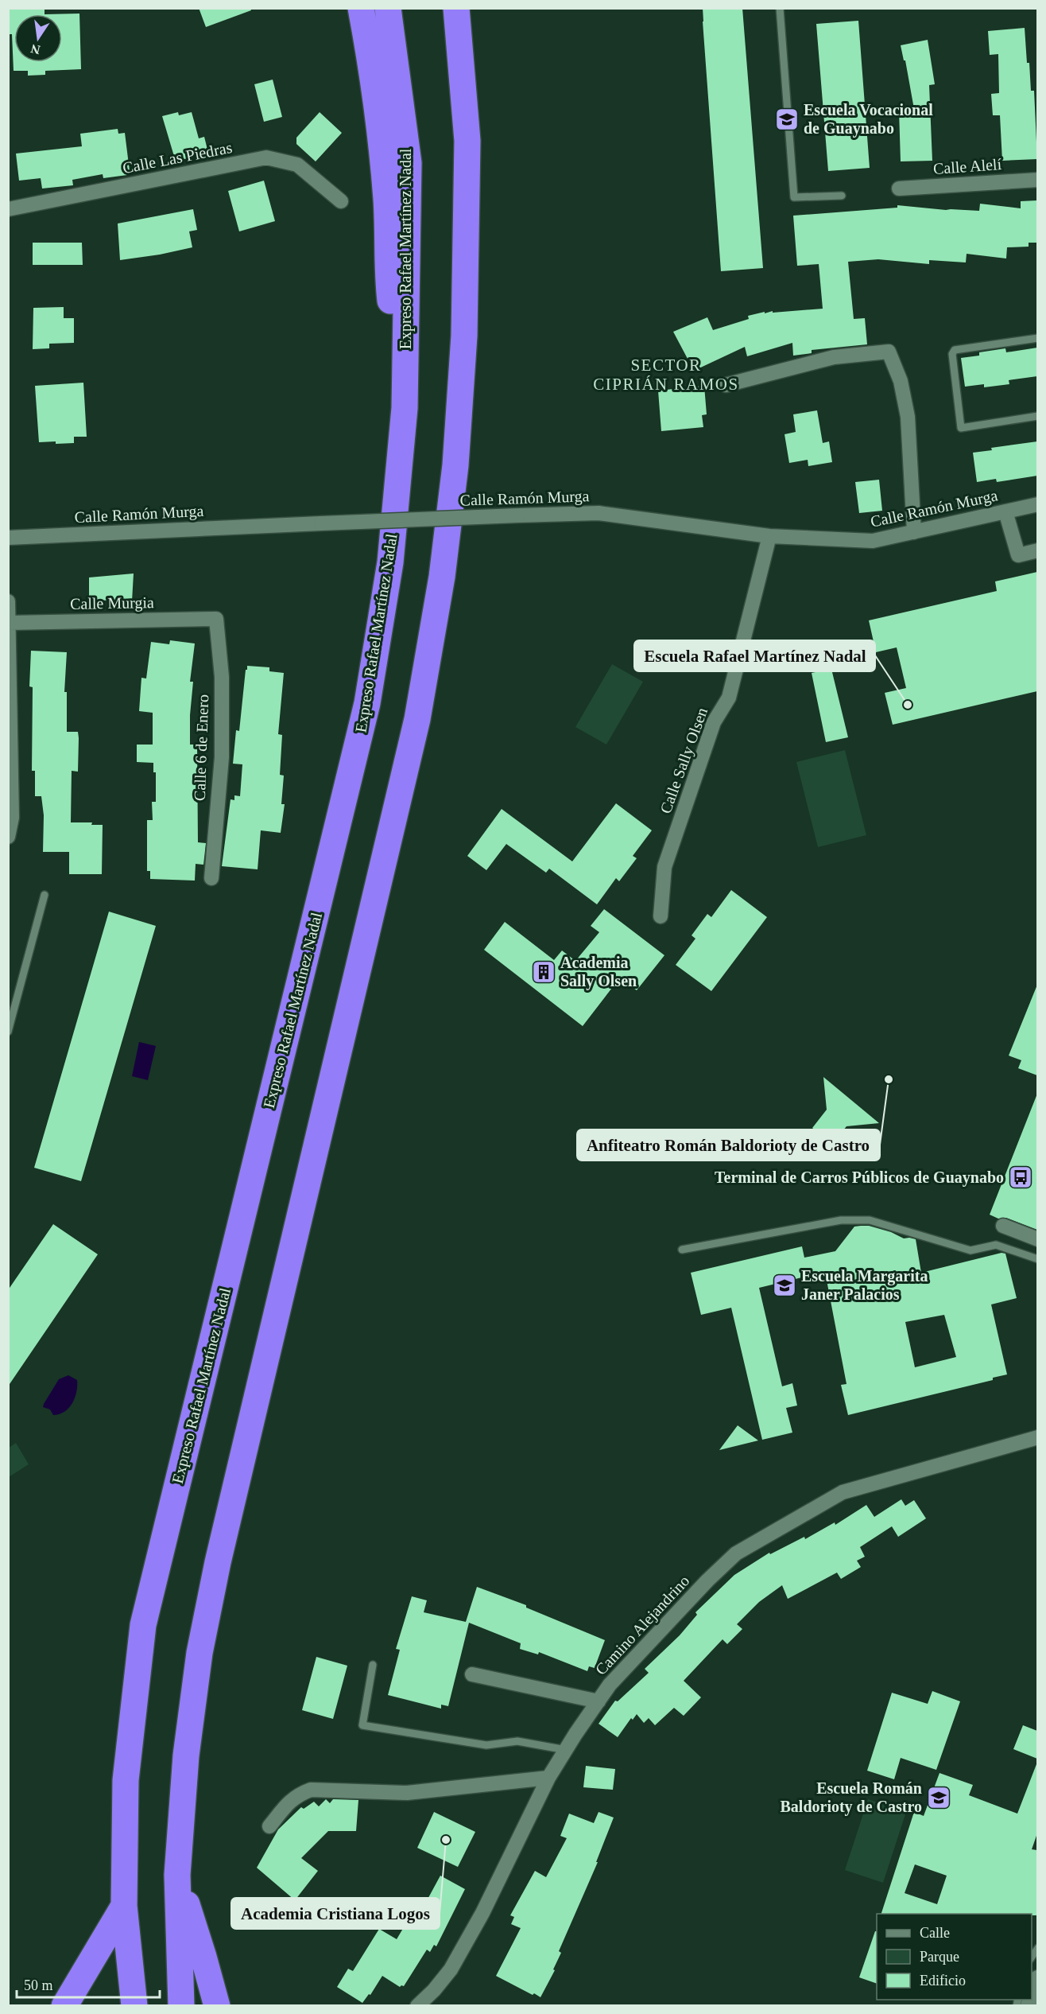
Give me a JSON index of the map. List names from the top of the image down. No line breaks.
{"streets":{"highway":["Expreso Rafael Martínez Nadal"],"street":["Calle Las Piedras","Calle Alelí","Calle Ramón Murga","Calle Murgia","Calle 6 de Enero","Calle Sally Olsen","Camino Alejandrino"]},"crossings":[["Calle Ramón Murga","Calle Sally Olsen"],["Calle Murgia","Calle 6 de Enero"]],"districts":["SECTOR CIPRIÁN RAMOS"],"places":{"school or university":["Escuela Vocacional de Guaynabo","Escuela Margarita Janer Palacios","Escuela Román Baldorioty de Castro"],"other":["Escuela Rafael Martínez Nadal","Anfiteatro Román Baldorioty de Castro","Academia Cristiana Logos"],"building":["Academia Sally Olsen"],"bus stop":["Terminal de Carros Públicos de Guaynabo"]},"legend":["Calle","Parque","Edificio"],"scale_bar":"50 m","north":"bottom"}
